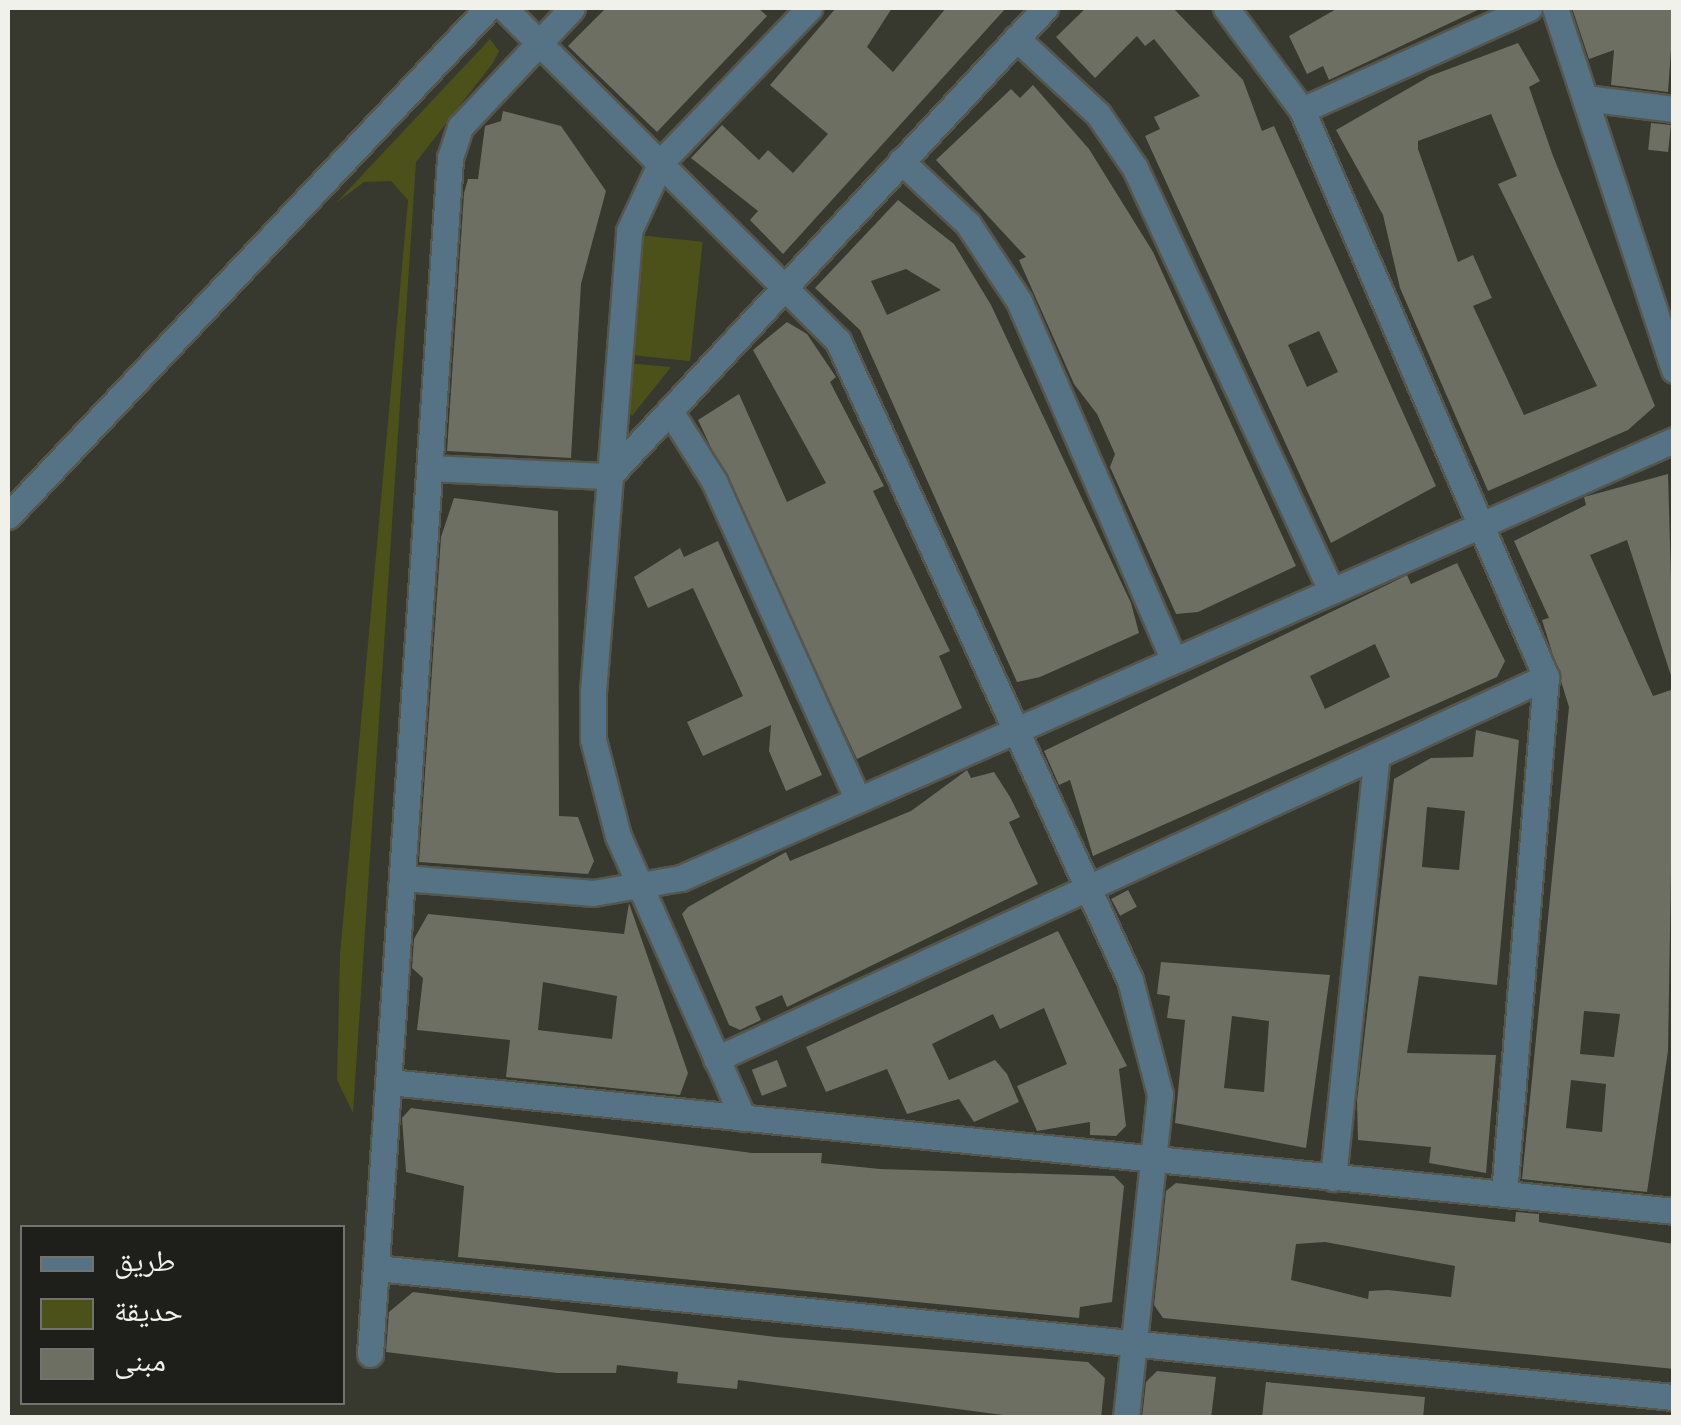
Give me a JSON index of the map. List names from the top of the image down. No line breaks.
{"legend":["طريق","حديقة","مبنى"]}
